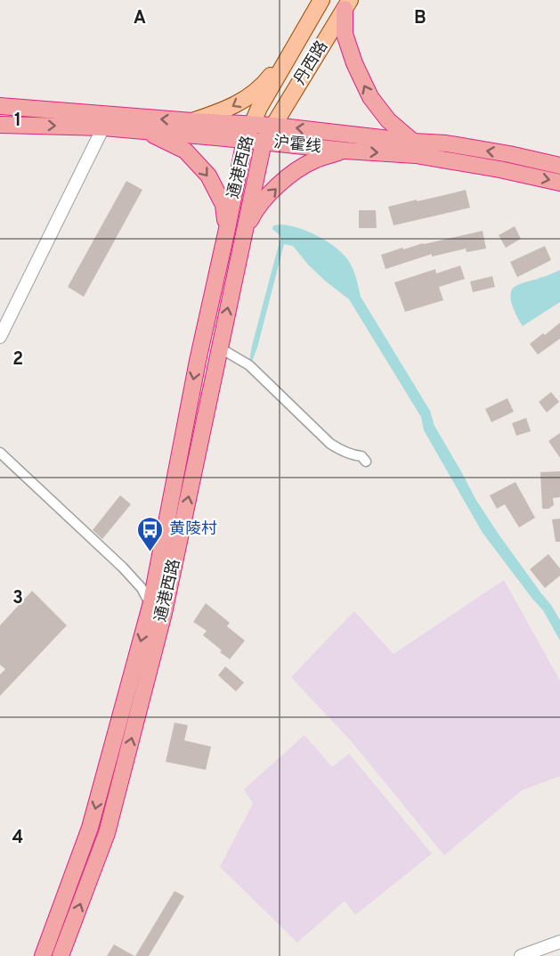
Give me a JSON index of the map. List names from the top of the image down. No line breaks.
{"streets":{"highway":["沪霍线","通港西路"],"main road":["丹西路"]},"crossings":[["丹西路","沪霍线"],["丹西路","通港西路"],["沪霍线","通港西路"]],"places":{"bus stop":["黄陵村"]},"grid":{"columns":["A","B"],"rows":["1","2","3","4"]}}
